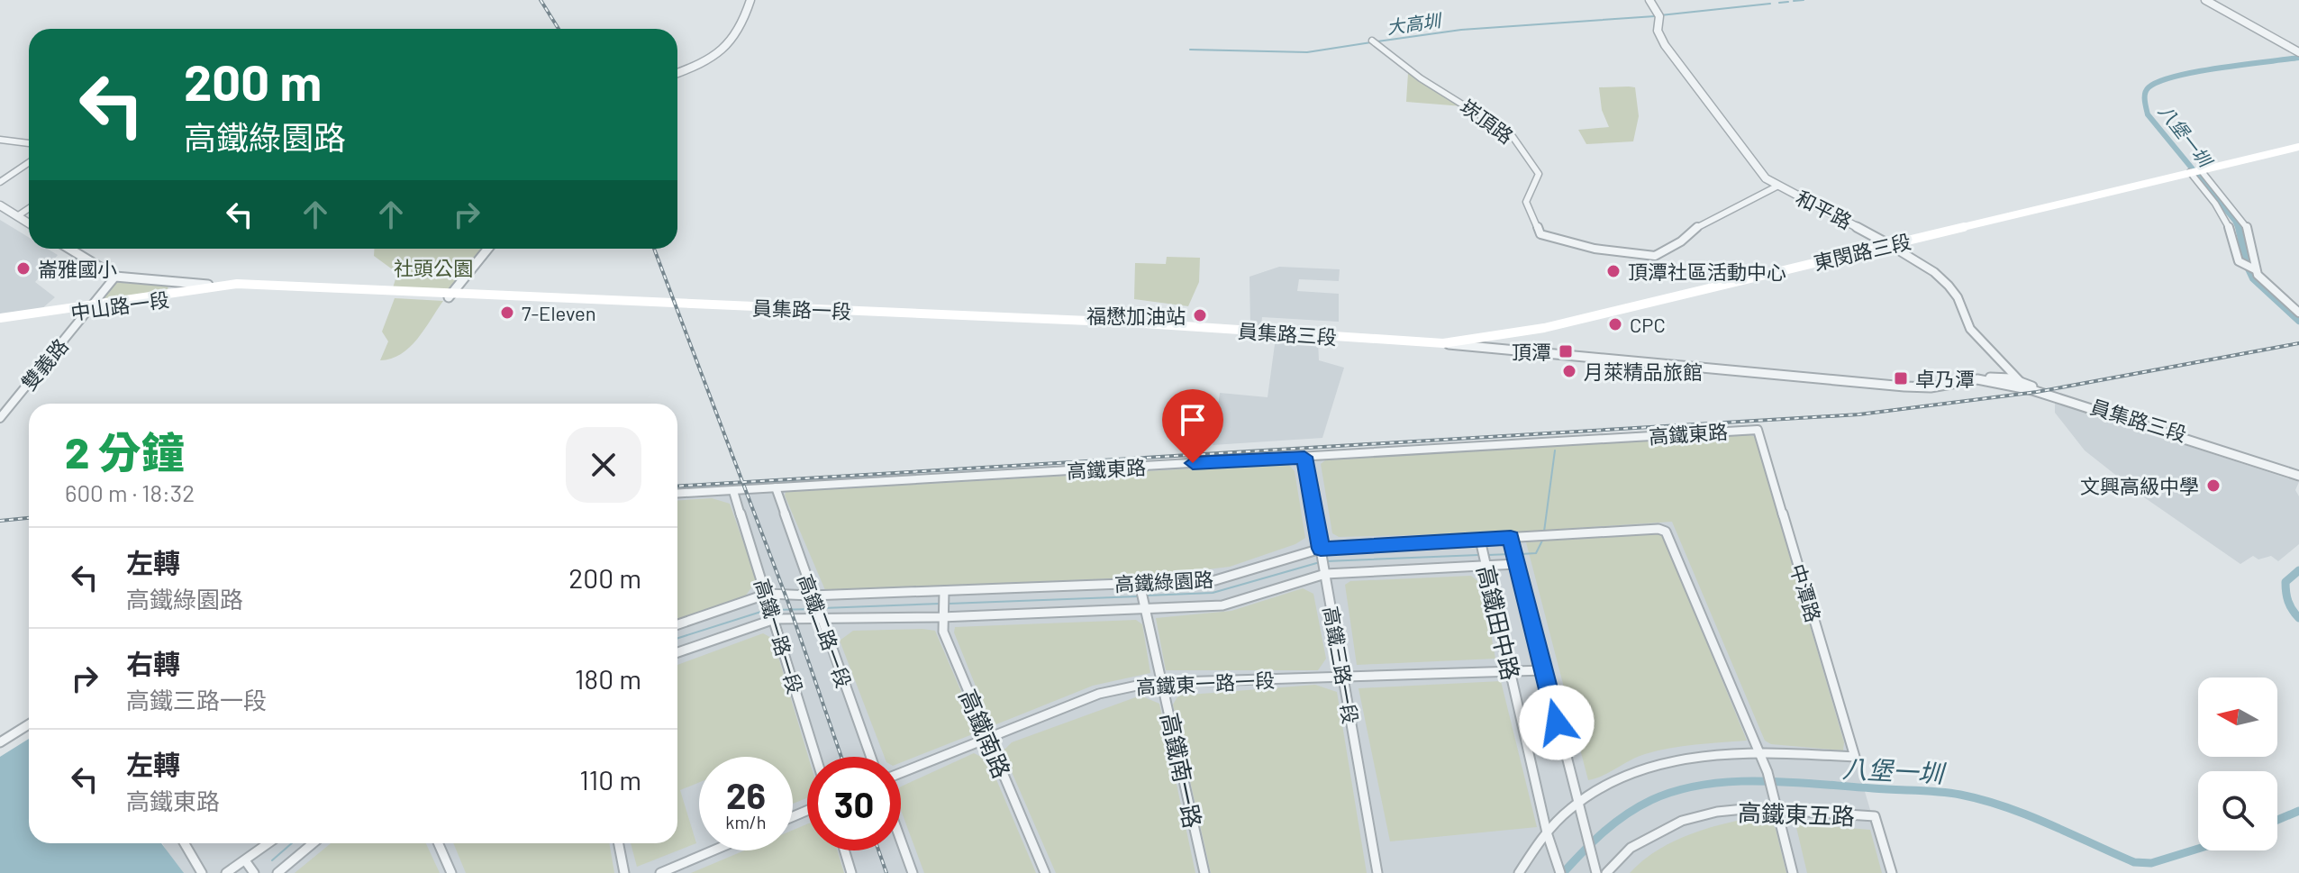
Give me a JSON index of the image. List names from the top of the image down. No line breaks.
{"streets":{"main road":["東閔路三段","中山路一段","員集路一段","員集路三段"],"street":["崁頂路","和平路","雙義路","高鐵東路","高鐵綠園路","中潭路","高鐵田中路","高鐵二路一段","高鐵一路一段","高鐵三路一段","高鐵東一路一段","高鐵南路","高鐵南一路","高鐵東五路"]},"crossings":[["崁頂路","和平路"],["和平路","東閔路三段"],["和平路","員集路三段"],["東閔路三段","員集路三段"],["中山路一段","員集路一段"],["中山路一段","雙義路"],["員集路一段","員集路三段"],["員集路一段","雙義路"],["高鐵東路","中潭路"],["高鐵東路","高鐵二路一段"],["高鐵東路","高鐵一路一段"],["高鐵東路","高鐵三路一段"],["高鐵綠園路","中潭路"],["高鐵綠園路","高鐵田中路"],["高鐵綠園路","高鐵二路一段"],["高鐵綠園路","高鐵一路一段"],["高鐵綠園路","高鐵三路一段"],["高鐵綠園路","高鐵南路"],["高鐵綠園路","高鐵南一路"],["高鐵田中路","高鐵東一路一段"],["高鐵三路一段","高鐵東一路一段"],["高鐵東一路一段","高鐵南路"],["高鐵東一路一段","高鐵南一路"]],"water":["大高圳","八堡一圳"],"parks":["社頭公園"],"places":{"other":["崙雅國小","頂潭社區活動中心","7-Eleven","福懋加油站","CPC","月萊精品旅館","文興高級中學"],"transit":["頂潭","卓乃潭"]},"north":"left","page":{"turn":["200 m","高鐵綠園路"],"heading":["2 分鐘","600 m · 18:32"],"list":[{"name":"左轉","note":"高鐵綠園路","value":"200 m"},{"name":"右轉","note":"高鐵三路一段","value":"180 m"},{"name":"左轉","note":"高鐵東路","value":"110 m"}],"speed":"26 km/h","limit":"30"}}
